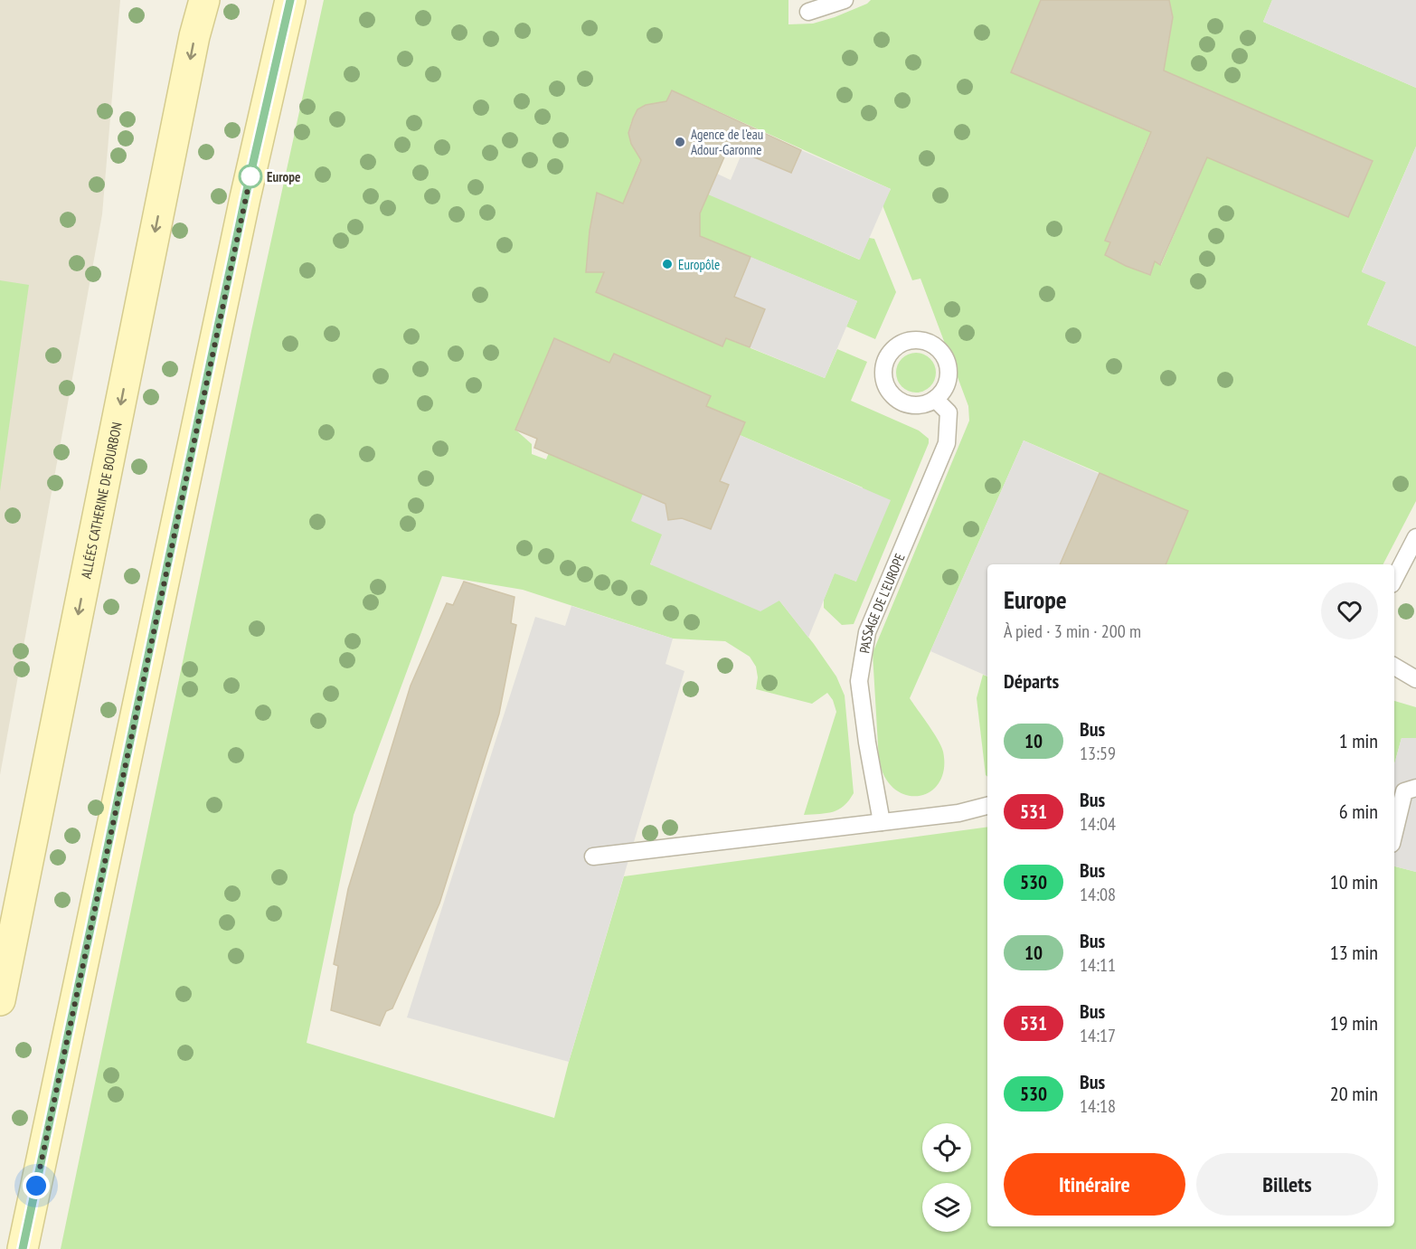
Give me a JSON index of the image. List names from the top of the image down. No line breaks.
{"streets":{"main road":["ALLÉES CATHERINE DE BOURBON"],"lane":["PASSAGE DE L'EUROPE"]},"places":["Agence de l'eau Adour-Garonne","Europe","Europôle"],"lines":["bus line 10"],"page":{"heading":[["Europe","À pied · 3 min · 200 m"],"Départs"],"list":[{"mark":"10","name":"Bus","note":"13:59","value":"1 min"},{"mark":"531","name":"Bus","note":"14:04","value":"6 min"},{"mark":"530","name":"Bus","note":"14:08","value":"10 min"},{"mark":"10","name":"Bus","note":"14:11","value":"13 min"},{"mark":"531","name":"Bus","note":"14:17","value":"19 min"},{"mark":"530","name":"Bus","note":"14:18","value":"20 min"}],"buttons":["Itinéraire","Billets"]}}
